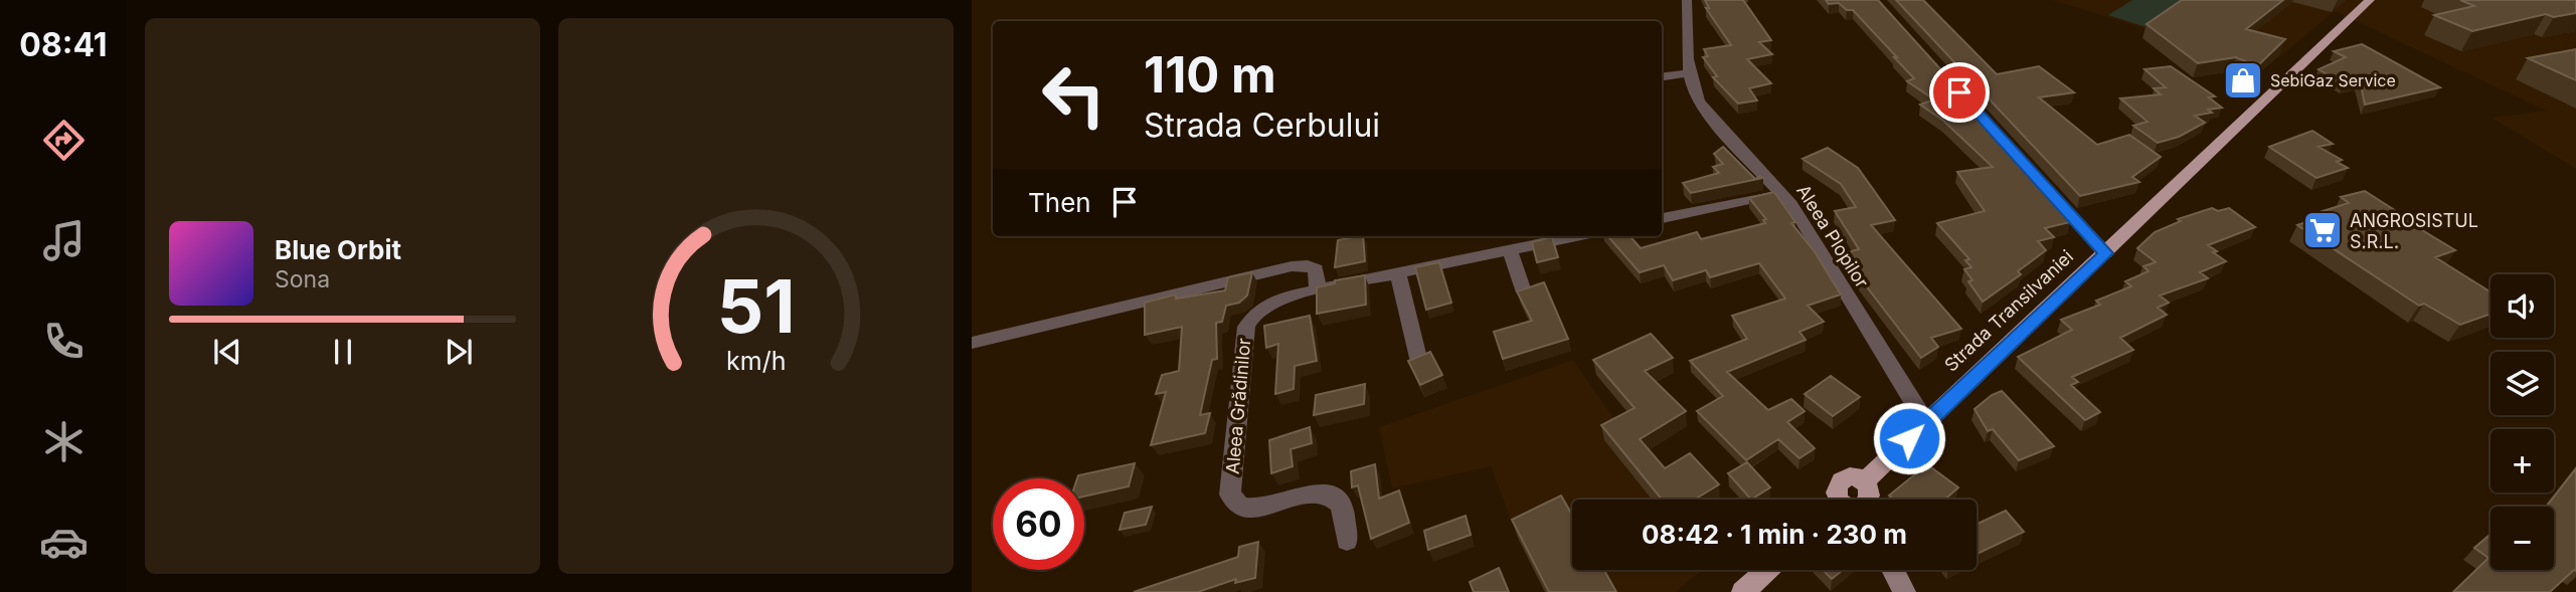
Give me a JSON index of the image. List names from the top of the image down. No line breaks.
{"streets":{"main road":["Strada Transilvaniei"],"street":["Aleea Plopilor","Aleea Grădinilor"]},"crossings":[["Aleea Plopilor","Strada Transilvaniei"]],"places":{"shop":["SebiGaz Service"],"supermarket":["ANGROSISTUL S.R.L."]},"page":{"tabs":"08:41","turn":["110 m","Strada Cerbului"],"then":"Then","song":["Blue Orbit","Sona"],"map_buttons":["+","−"],"limit":"60","trip":"08:42 · 1 min · 230 m","gauge":["51","km/h"]}}
